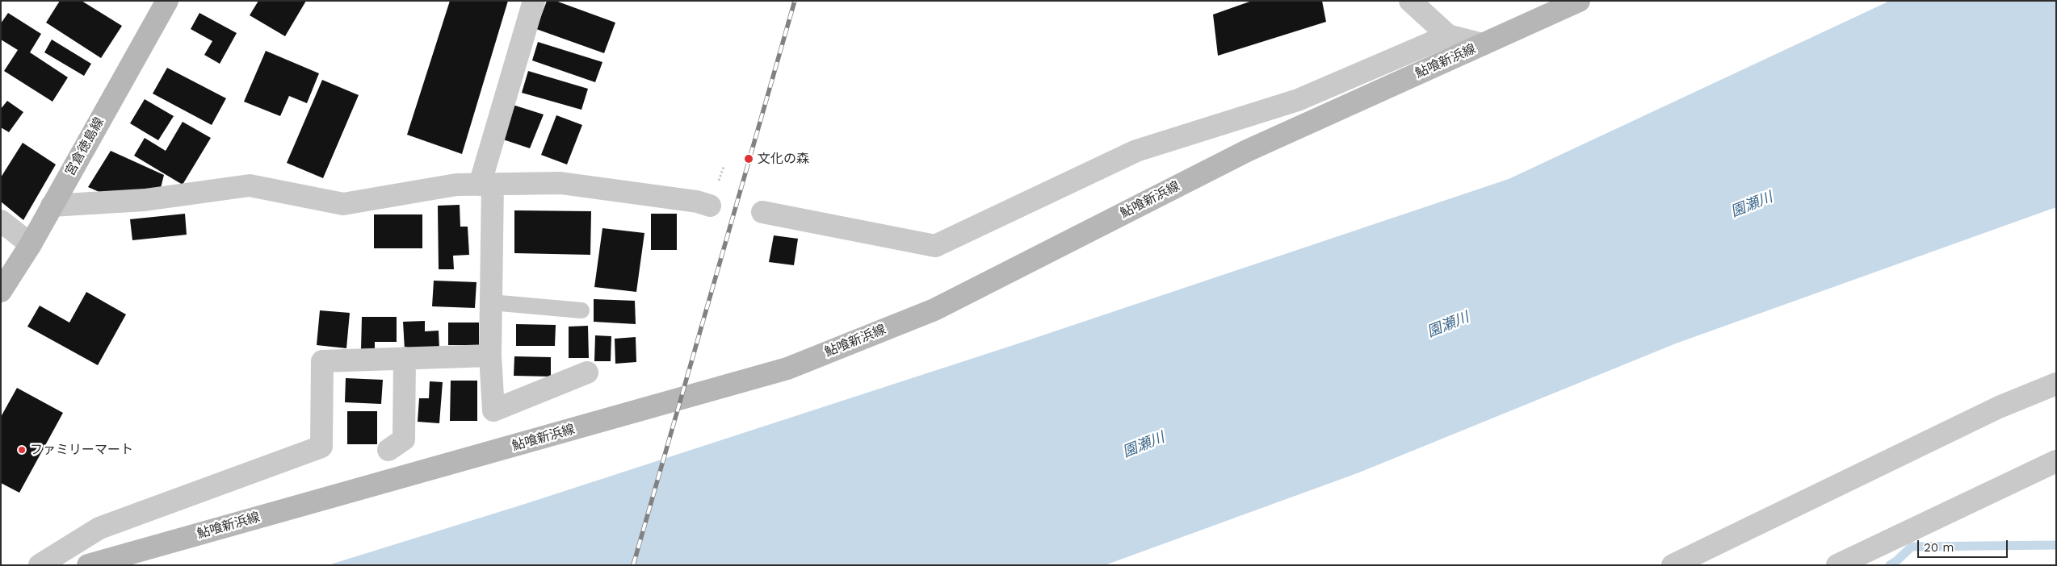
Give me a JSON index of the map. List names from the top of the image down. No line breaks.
{"streets":{"main road":["鮎喰新浜線","宮倉徳島線"]},"water":["園瀬川"],"places":["文化の森","ファミリーマート"],"scale_bar":"20 m"}
